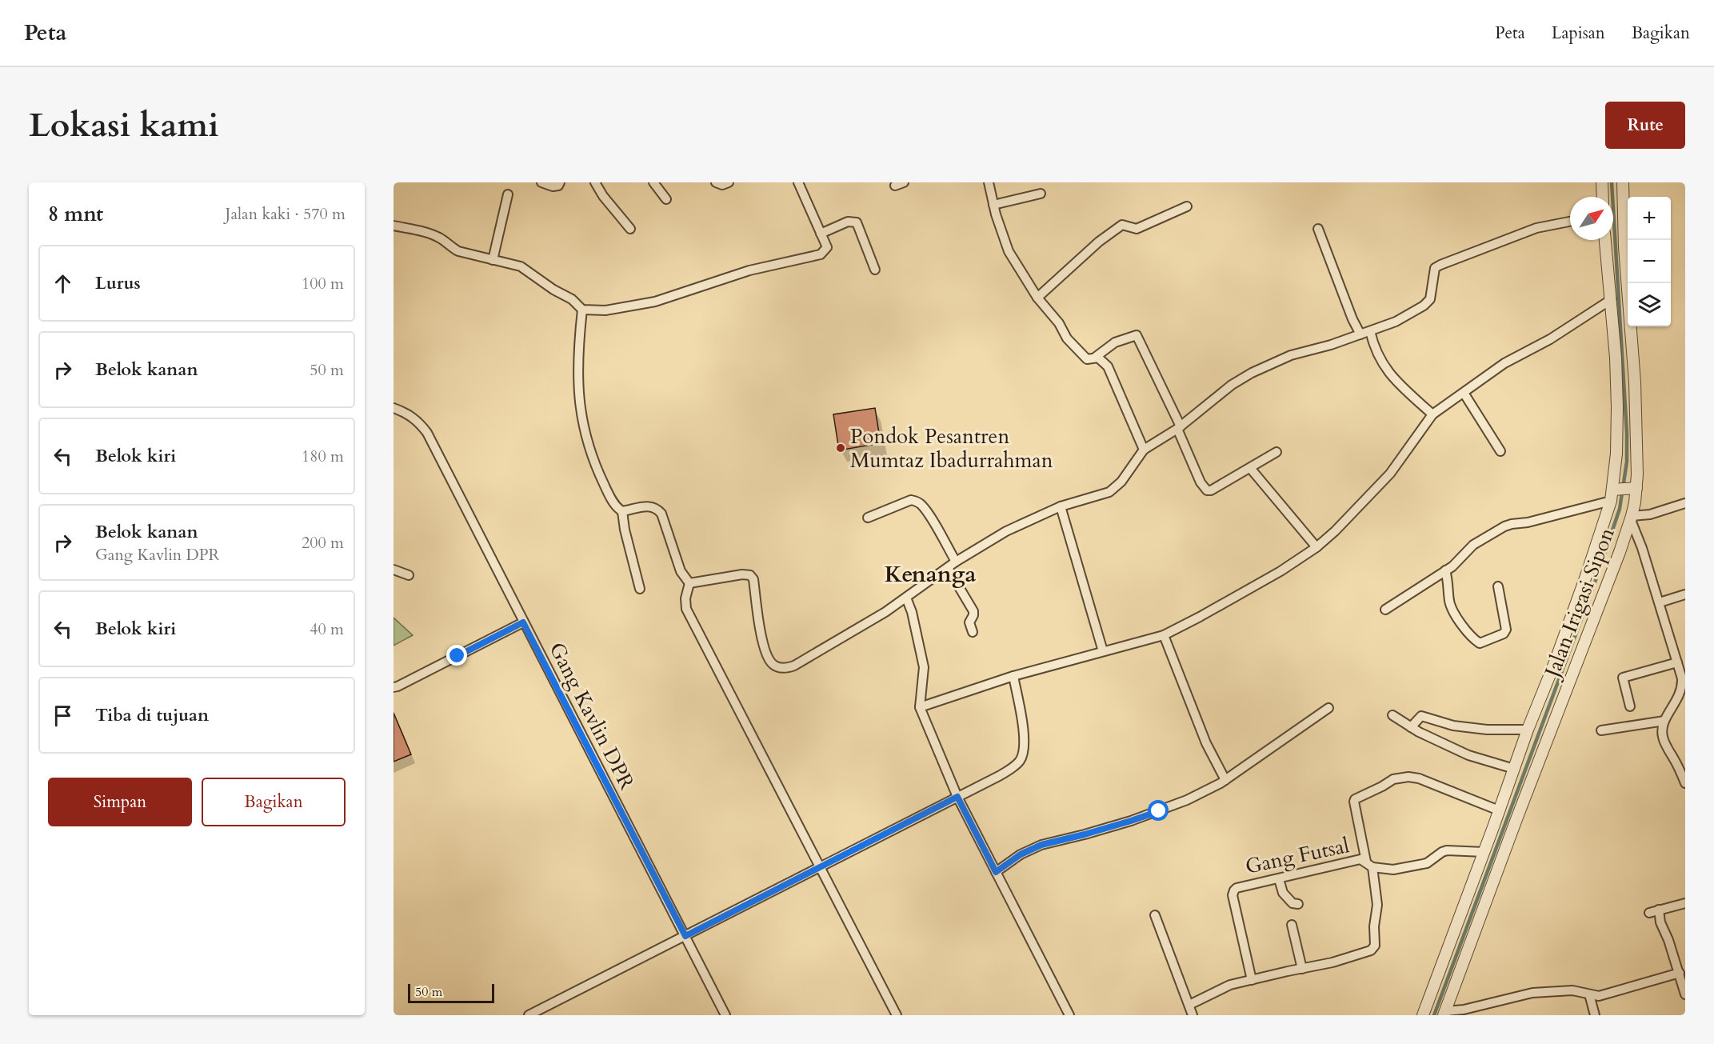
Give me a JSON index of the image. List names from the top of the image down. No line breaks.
{"streets":{"street":["Jalan Irigasi Sipon","Gang Kavlin DPR","Gang Futsal"]},"crossings":[["Jalan Irigasi Sipon","Gang Futsal"]],"districts":["Kenanga"],"places":["Pondok Pesantren Mumtaz Ibadurrahman"],"scale_bar":"50 m","north":"top right","page":{"header":"Peta","nav":["Peta","Lapisan","Bagikan"],"buttons":["Rute",["Simpan","Bagikan"]],"title":"Lokasi kami","heading":["8 mnt","Jalan kaki · 570 m"],"map_buttons":["+","−"],"list":[["Lurus","100 m"],["Belok kanan","50 m"],["Belok kiri","180 m"],["Belok kanan","Gang Kavlin DPR","200 m"],["Belok kiri","40 m"],"Tiba di tujuan"],"scale":"50 m"}}
